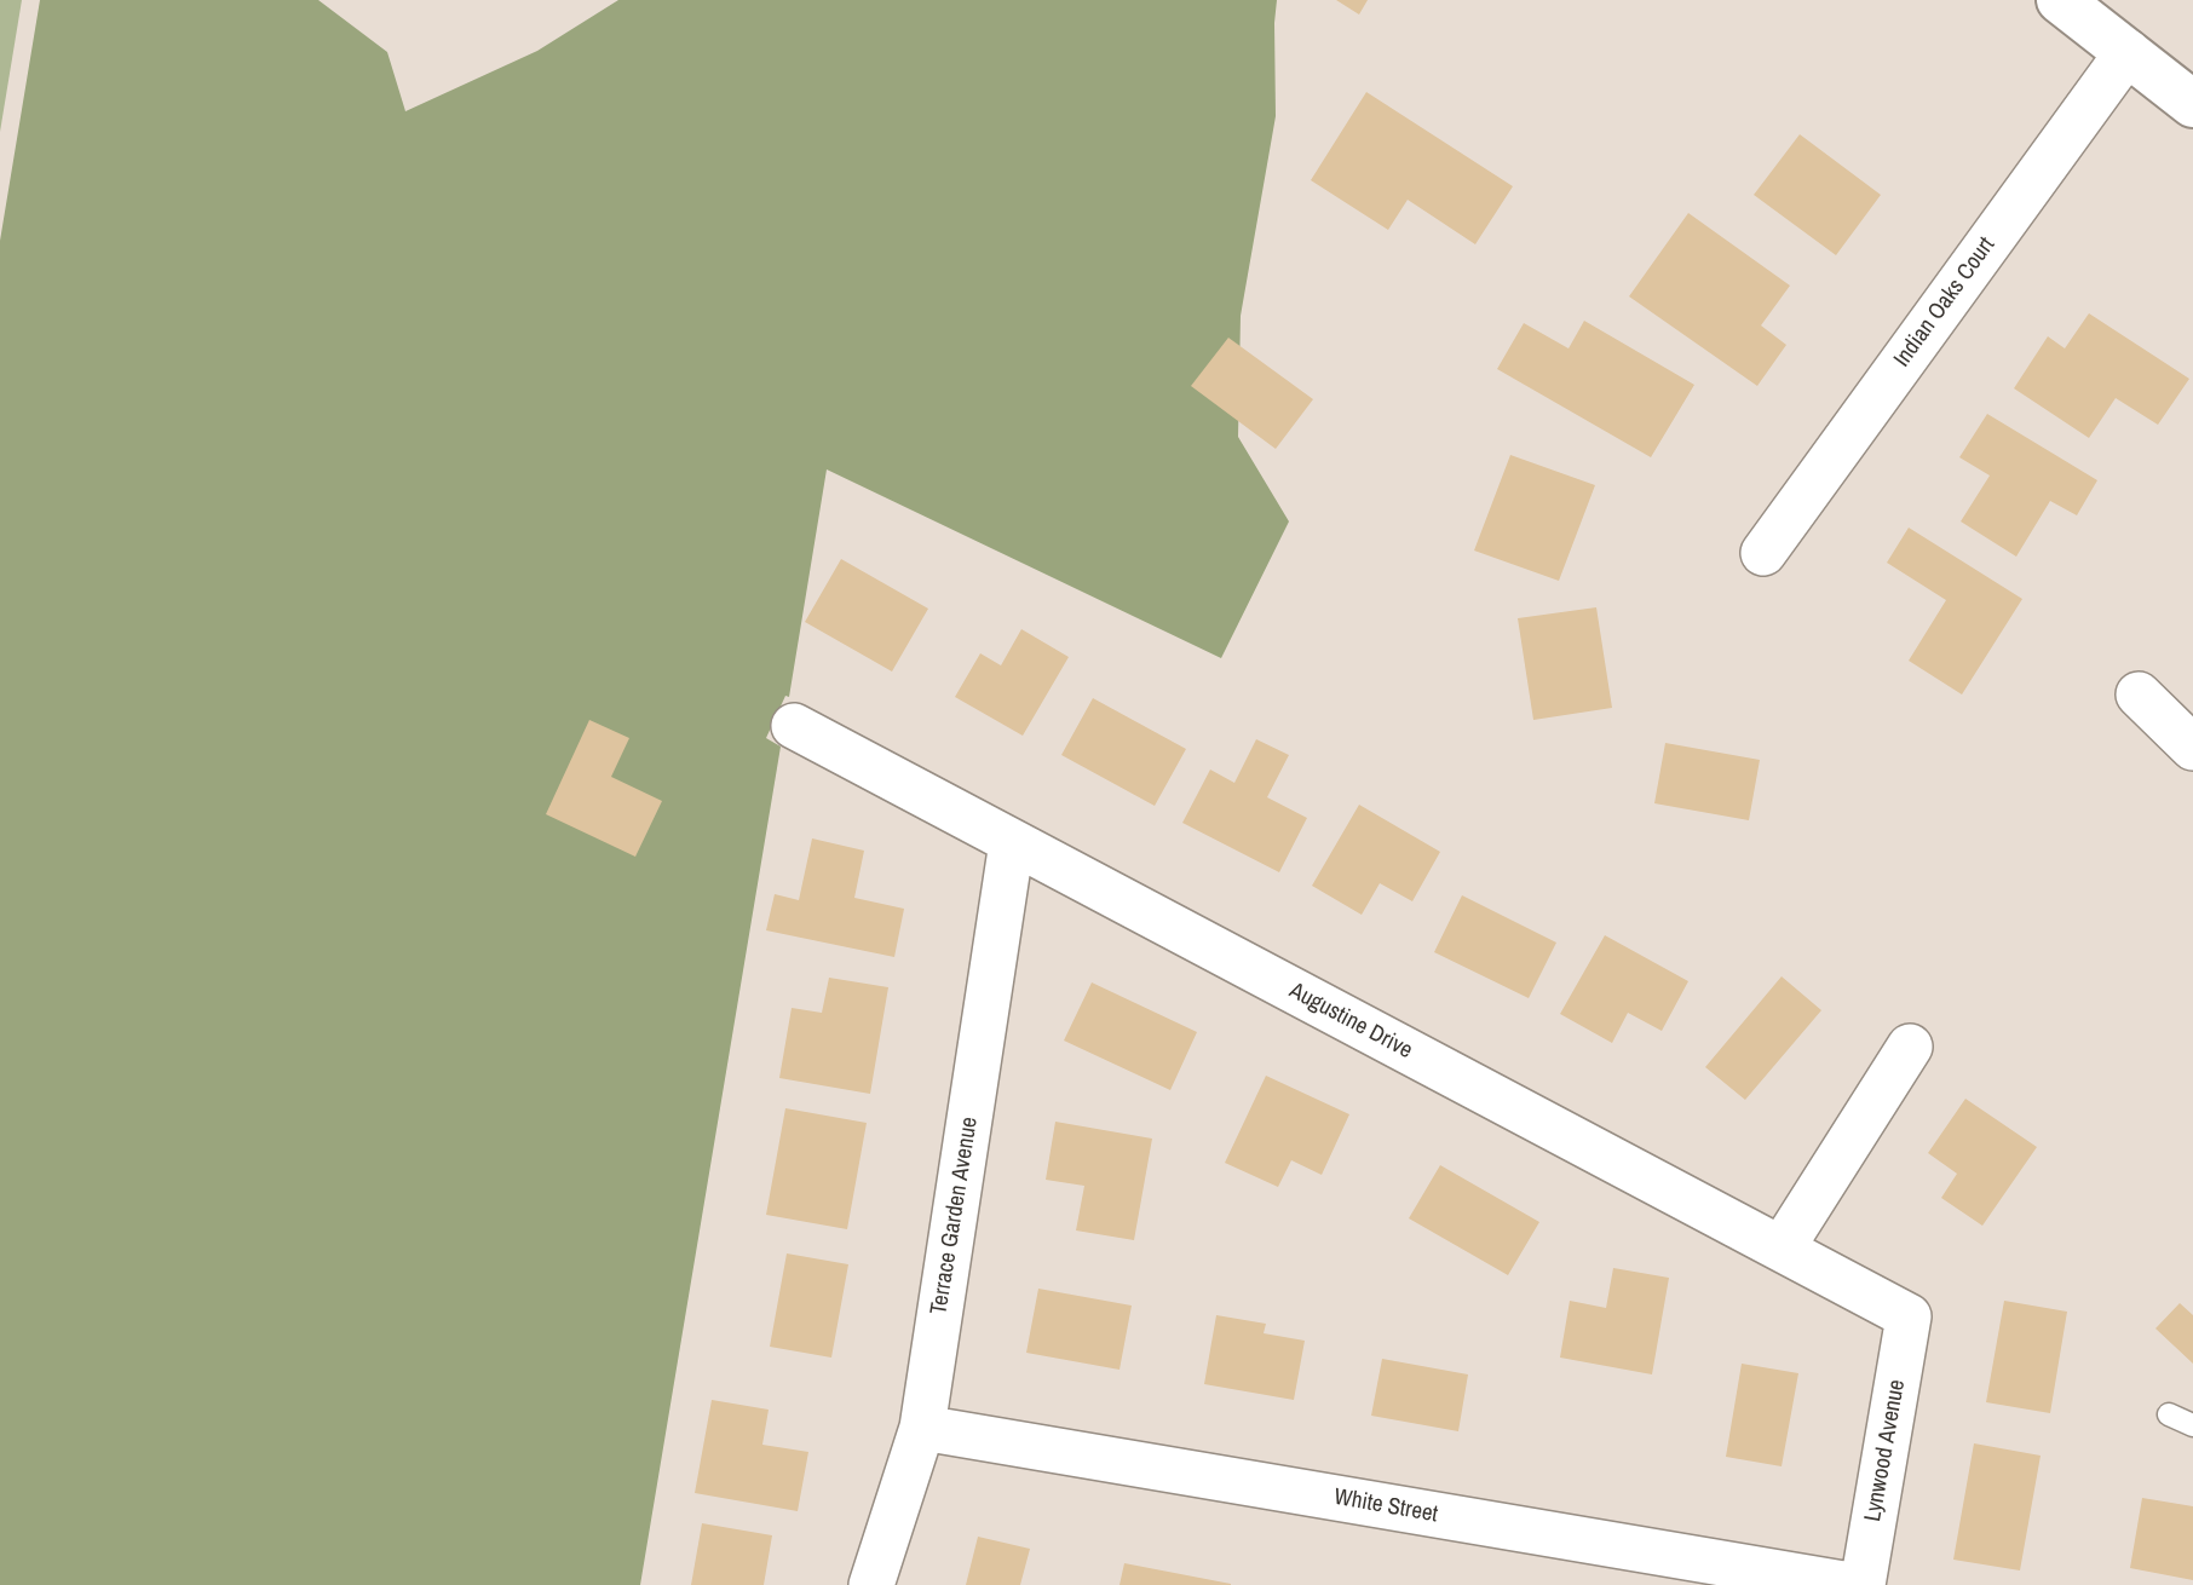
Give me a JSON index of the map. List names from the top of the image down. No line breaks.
{"streets":{"street":["Indian Oaks Court","Augustine Drive","Terrace Garden Avenue","Lynwood Avenue","White Street"]},"crossings":[["Augustine Drive","Terrace Garden Avenue"],["Augustine Drive","Lynwood Avenue"],["Terrace Garden Avenue","White Street"]]}
